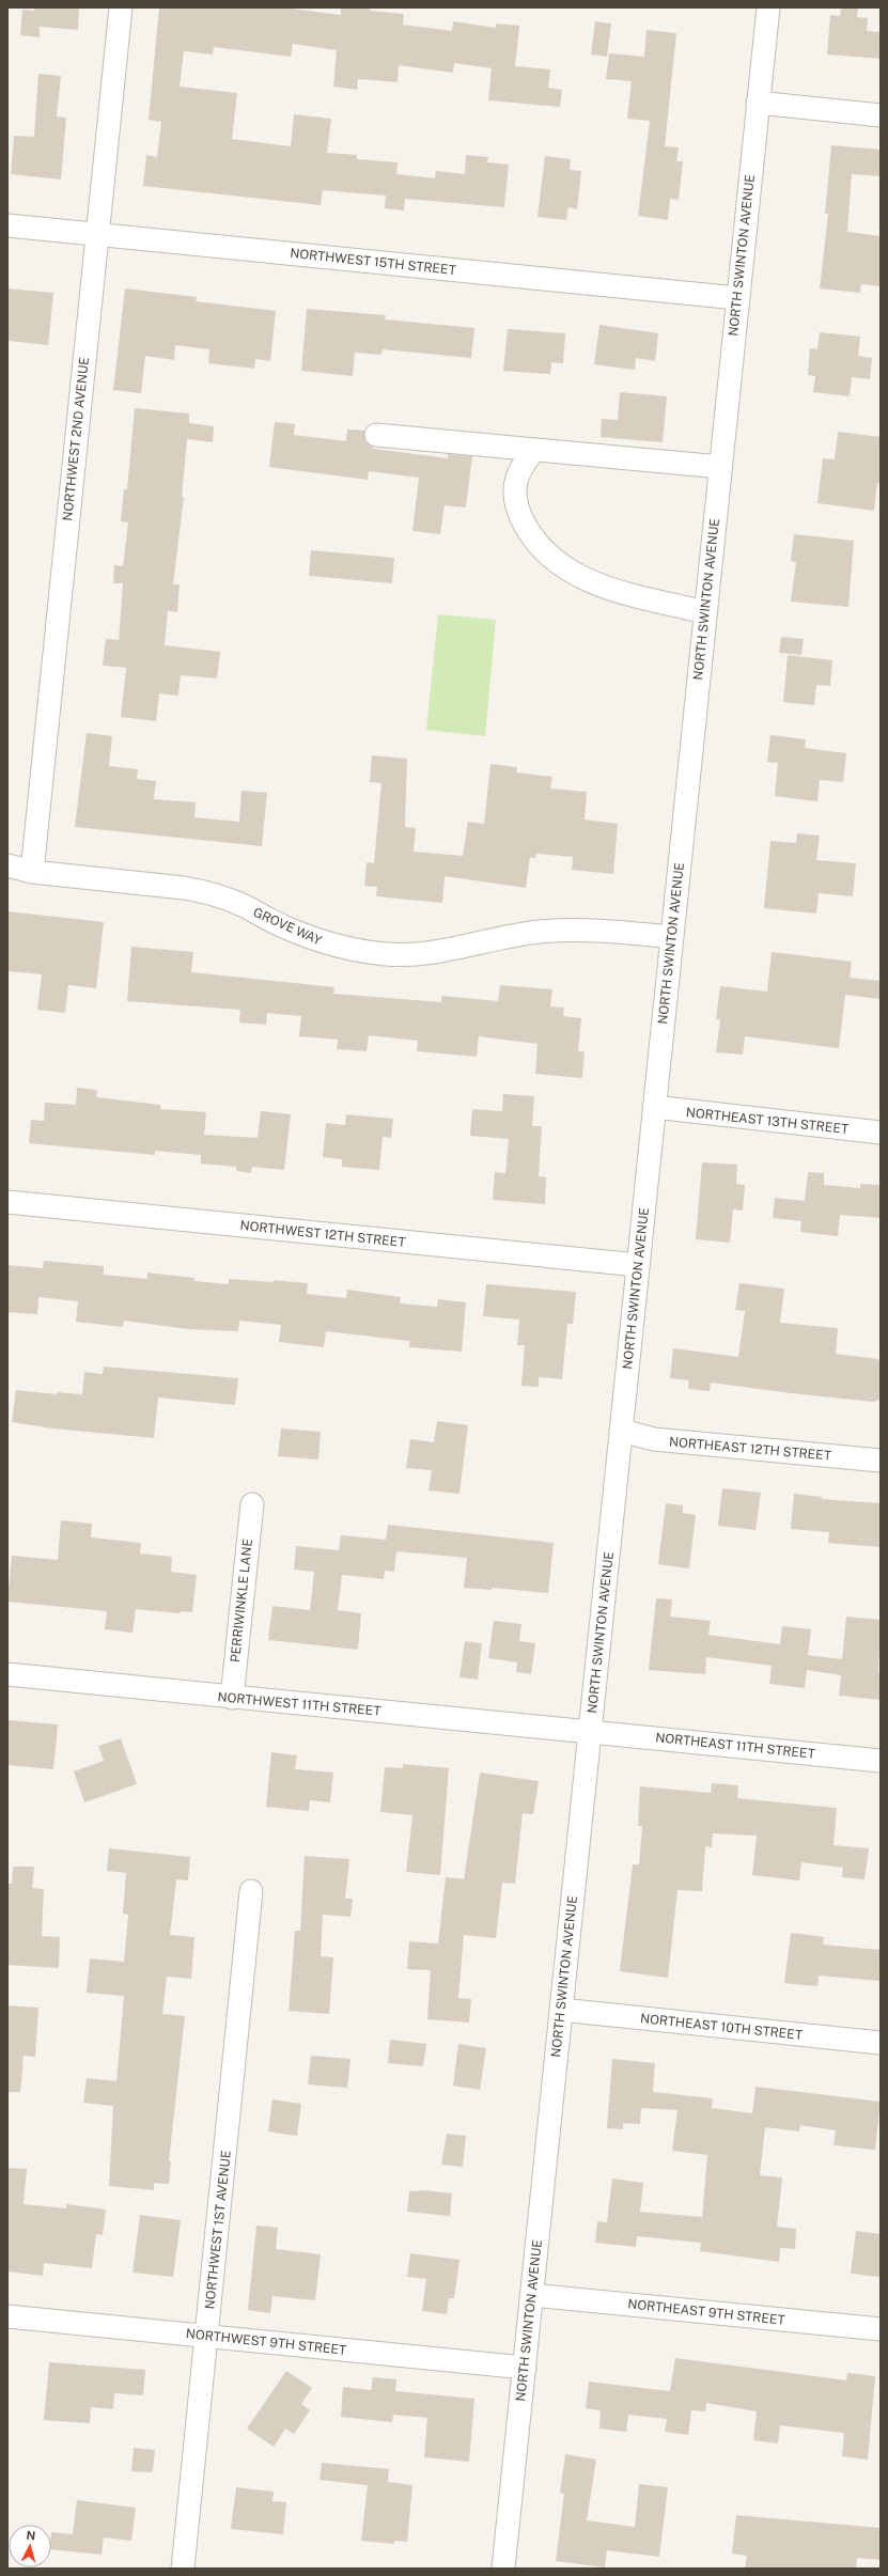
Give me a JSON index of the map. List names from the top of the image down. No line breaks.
{"streets":{"street":["NORTH SWINTON AVENUE","NORTHWEST 15TH STREET","NORTHWEST 2ND AVENUE","GROVE WAY","NORTHEAST 13TH STREET","NORTHWEST 12TH STREET","NORTHEAST 12TH STREET","PERRIWINKLE LANE","NORTHWEST 11TH STREET","NORTHEAST 11TH STREET","NORTHEAST 10TH STREET","NORTHWEST 1ST AVENUE","NORTHEAST 9TH STREET","NORTHWEST 9TH STREET"]},"crossings":[["NORTH SWINTON AVENUE","NORTHWEST 15TH STREET"],["NORTH SWINTON AVENUE","GROVE WAY"],["NORTH SWINTON AVENUE","NORTHEAST 13TH STREET"],["NORTH SWINTON AVENUE","NORTHWEST 12TH STREET"],["NORTH SWINTON AVENUE","NORTHEAST 12TH STREET"],["NORTH SWINTON AVENUE","NORTHWEST 11TH STREET"],["NORTH SWINTON AVENUE","NORTHEAST 11TH STREET"],["NORTH SWINTON AVENUE","NORTHEAST 10TH STREET"],["NORTH SWINTON AVENUE","NORTHEAST 9TH STREET"],["NORTH SWINTON AVENUE","NORTHWEST 9TH STREET"],["NORTHWEST 15TH STREET","NORTHWEST 2ND AVENUE"],["NORTHWEST 2ND AVENUE","GROVE WAY"],["PERRIWINKLE LANE","NORTHWEST 11TH STREET"],["NORTHWEST 11TH STREET","NORTHEAST 11TH STREET"],["NORTHWEST 1ST AVENUE","NORTHWEST 9TH STREET"]],"north":"top"}
